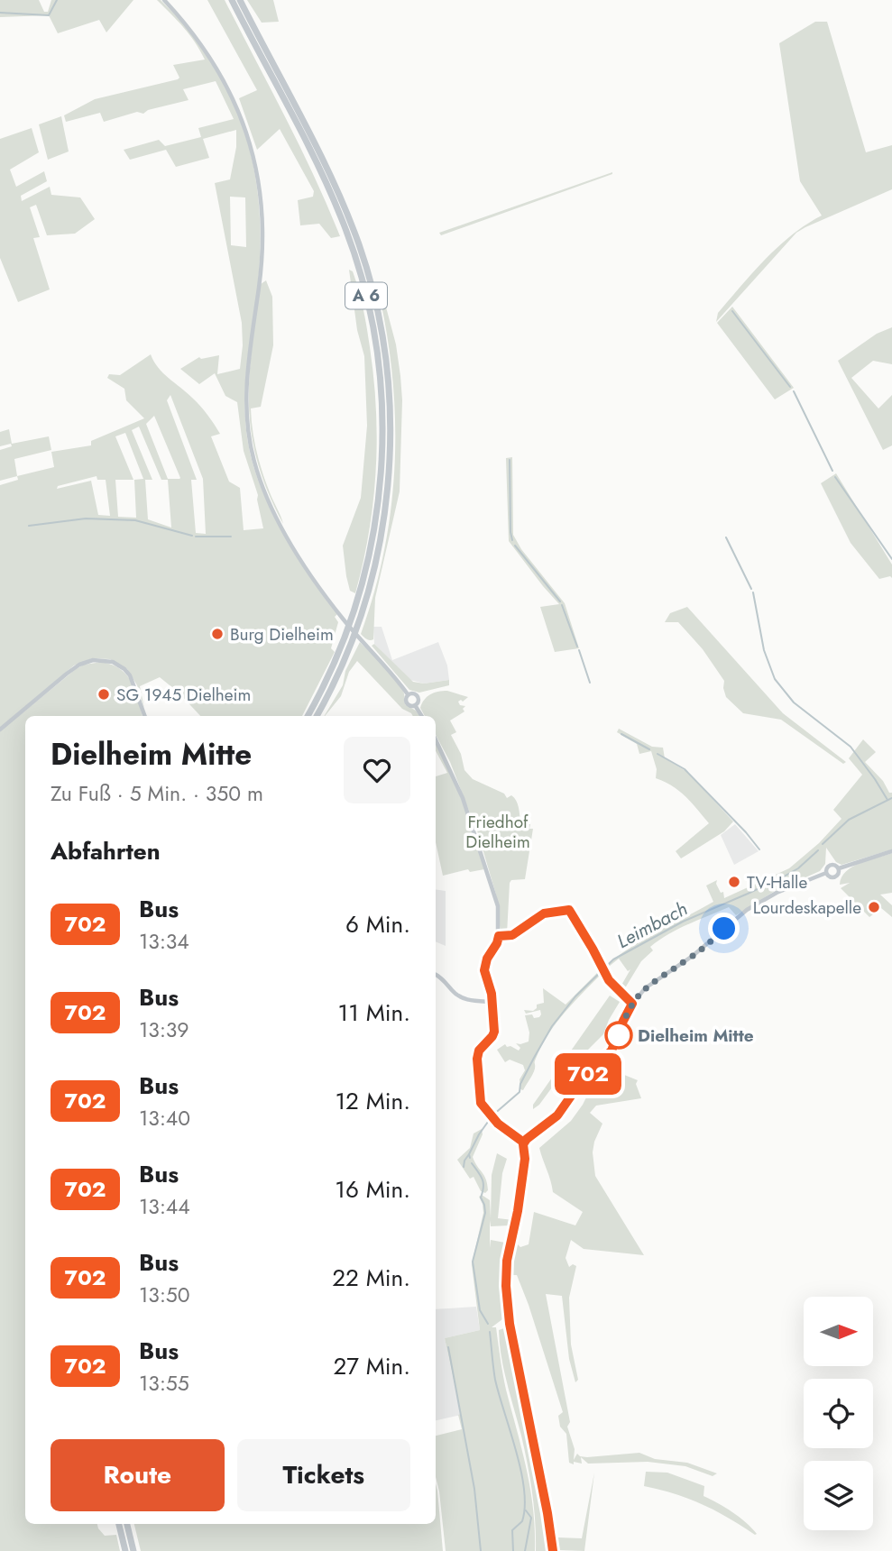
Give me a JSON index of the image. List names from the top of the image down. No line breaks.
{"streets":{"highway":["A 6"]},"water":["Leimbach"],"parks":["Friedhof Dielheim"],"places":["Burg Dielheim","SG 1945 Dielheim","TV-Halle","Lourdeskapelle","Dielheim Mitte"],"lines":["bus line 702"],"north":"right","page":{"on_map":"702","heading":[["Dielheim Mitte","Zu Fuß · 5 Min. · 350 m"],"Abfahrten"],"list":[{"mark":"702","name":"Bus","note":"13:34","value":"6 Min."},{"mark":"702","name":"Bus","note":"13:39","value":"11 Min."},{"mark":"702","name":"Bus","note":"13:40","value":"12 Min."},{"mark":"702","name":"Bus","note":"13:44","value":"16 Min."},{"mark":"702","name":"Bus","note":"13:50","value":"22 Min."},{"mark":"702","name":"Bus","note":"13:55","value":"27 Min."}],"buttons":["Route","Tickets"]}}
